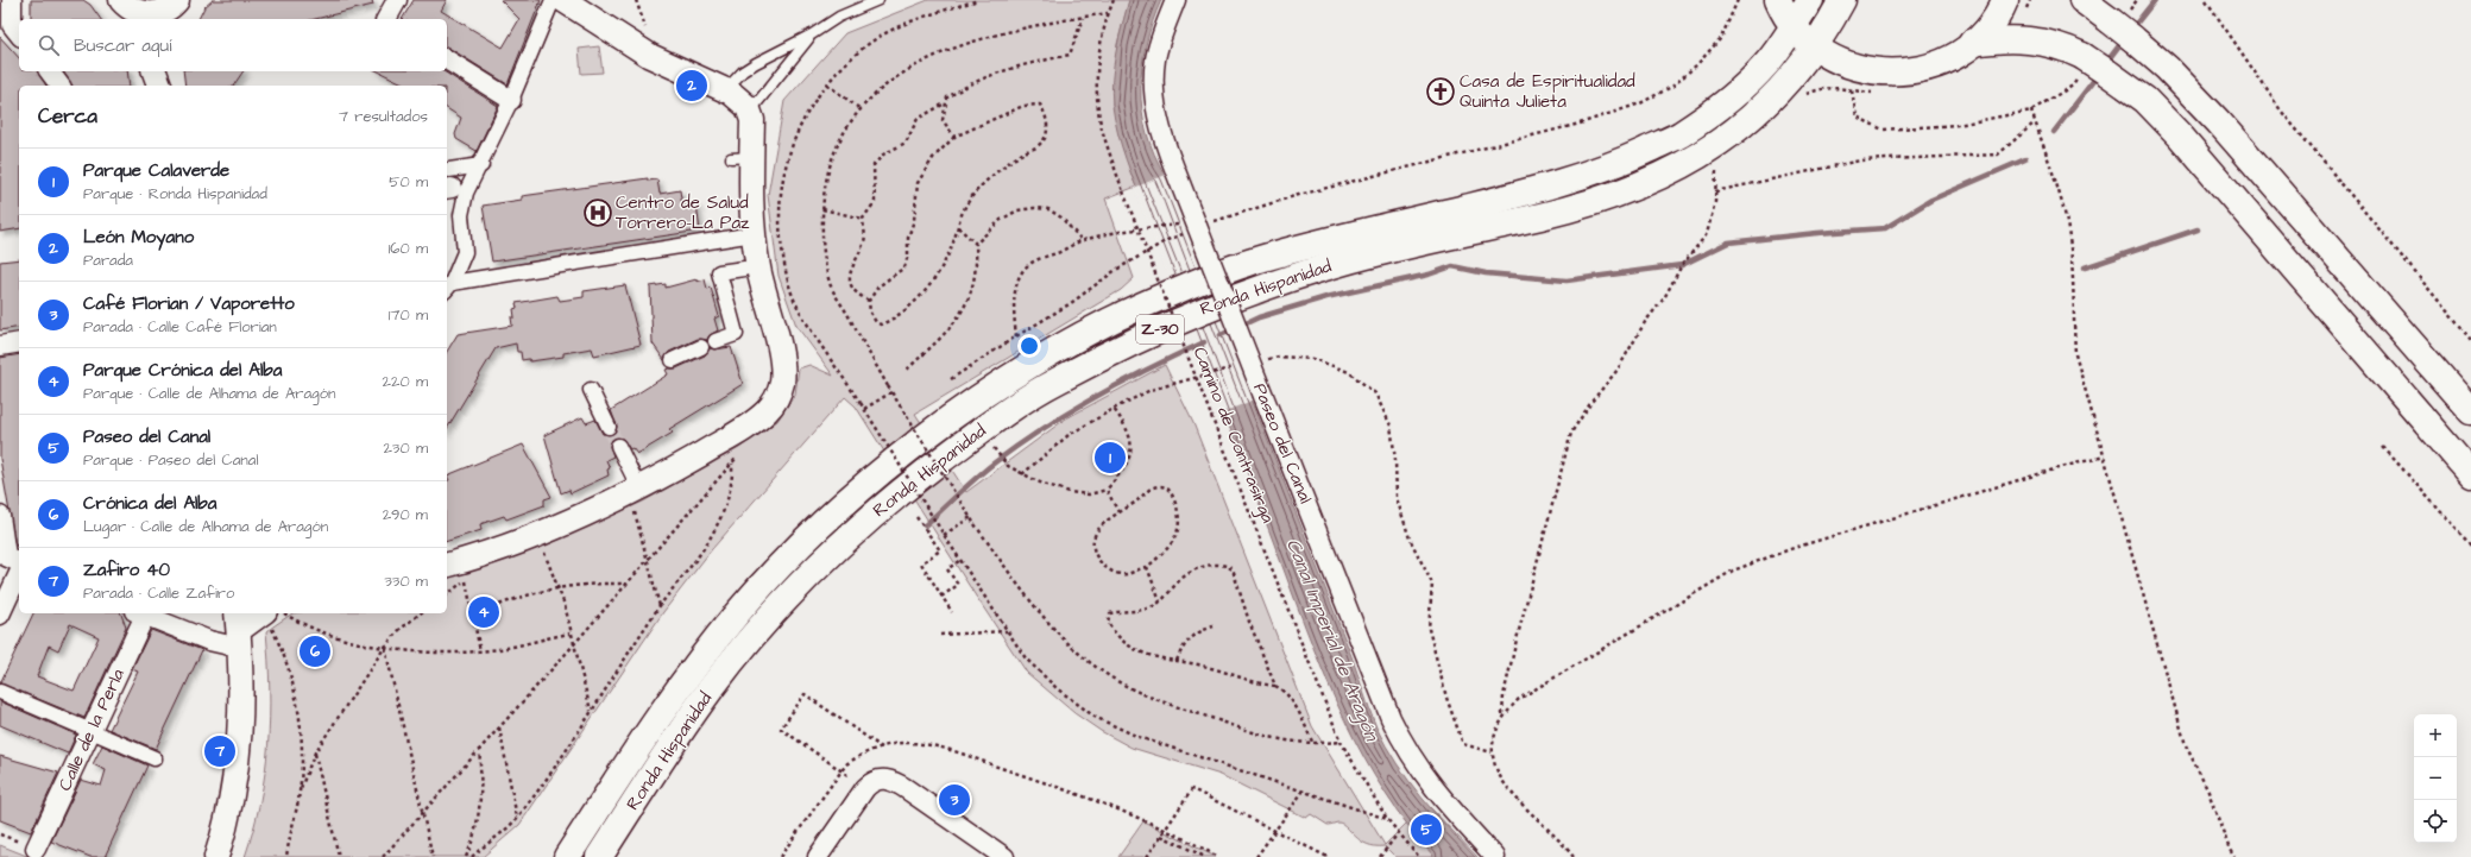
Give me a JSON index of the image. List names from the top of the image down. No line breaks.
{"streets":{"highway":["Ronda Hispanidad","Z-30"],"street":["Paseo del Canal","Calle de la Perla"],"path":["Camino de Contrasirga"]},"water":["Canal Imperial de Aragón"],"places":{"church":["Casa de Espiritualidad Quinta Julieta"],"hospital":["Centro de Salud Torrero-La Paz"]},"page":{"search":"Buscar aquí","pins":["2","1","4","6","7","3","5"],"heading":["Cerca","7 resultados"],"list":[{"mark":"1","name":"Parque Calaverde","note":"Parque · Ronda Hispanidad","value":"50 m"},{"mark":"2","name":"León Moyano","note":"Parada","value":"160 m"},{"mark":"3","name":"Café Florian / Vaporetto","note":"Parada · Calle Café Florian","value":"170 m"},{"mark":"4","name":"Parque Crónica del Alba","note":"Parque · Calle de Alhama de Aragón","value":"220 m"},{"mark":"5","name":"Paseo del Canal","note":"Parque · Paseo del Canal","value":"230 m"},{"mark":"6","name":"Crónica del Alba","note":"Lugar · Calle de Alhama de Aragón","value":"290 m"},{"mark":"7","name":"Zafiro 40","note":"Parada · Calle Zafiro","value":"330 m"}],"map_buttons":["+","−"]}}
